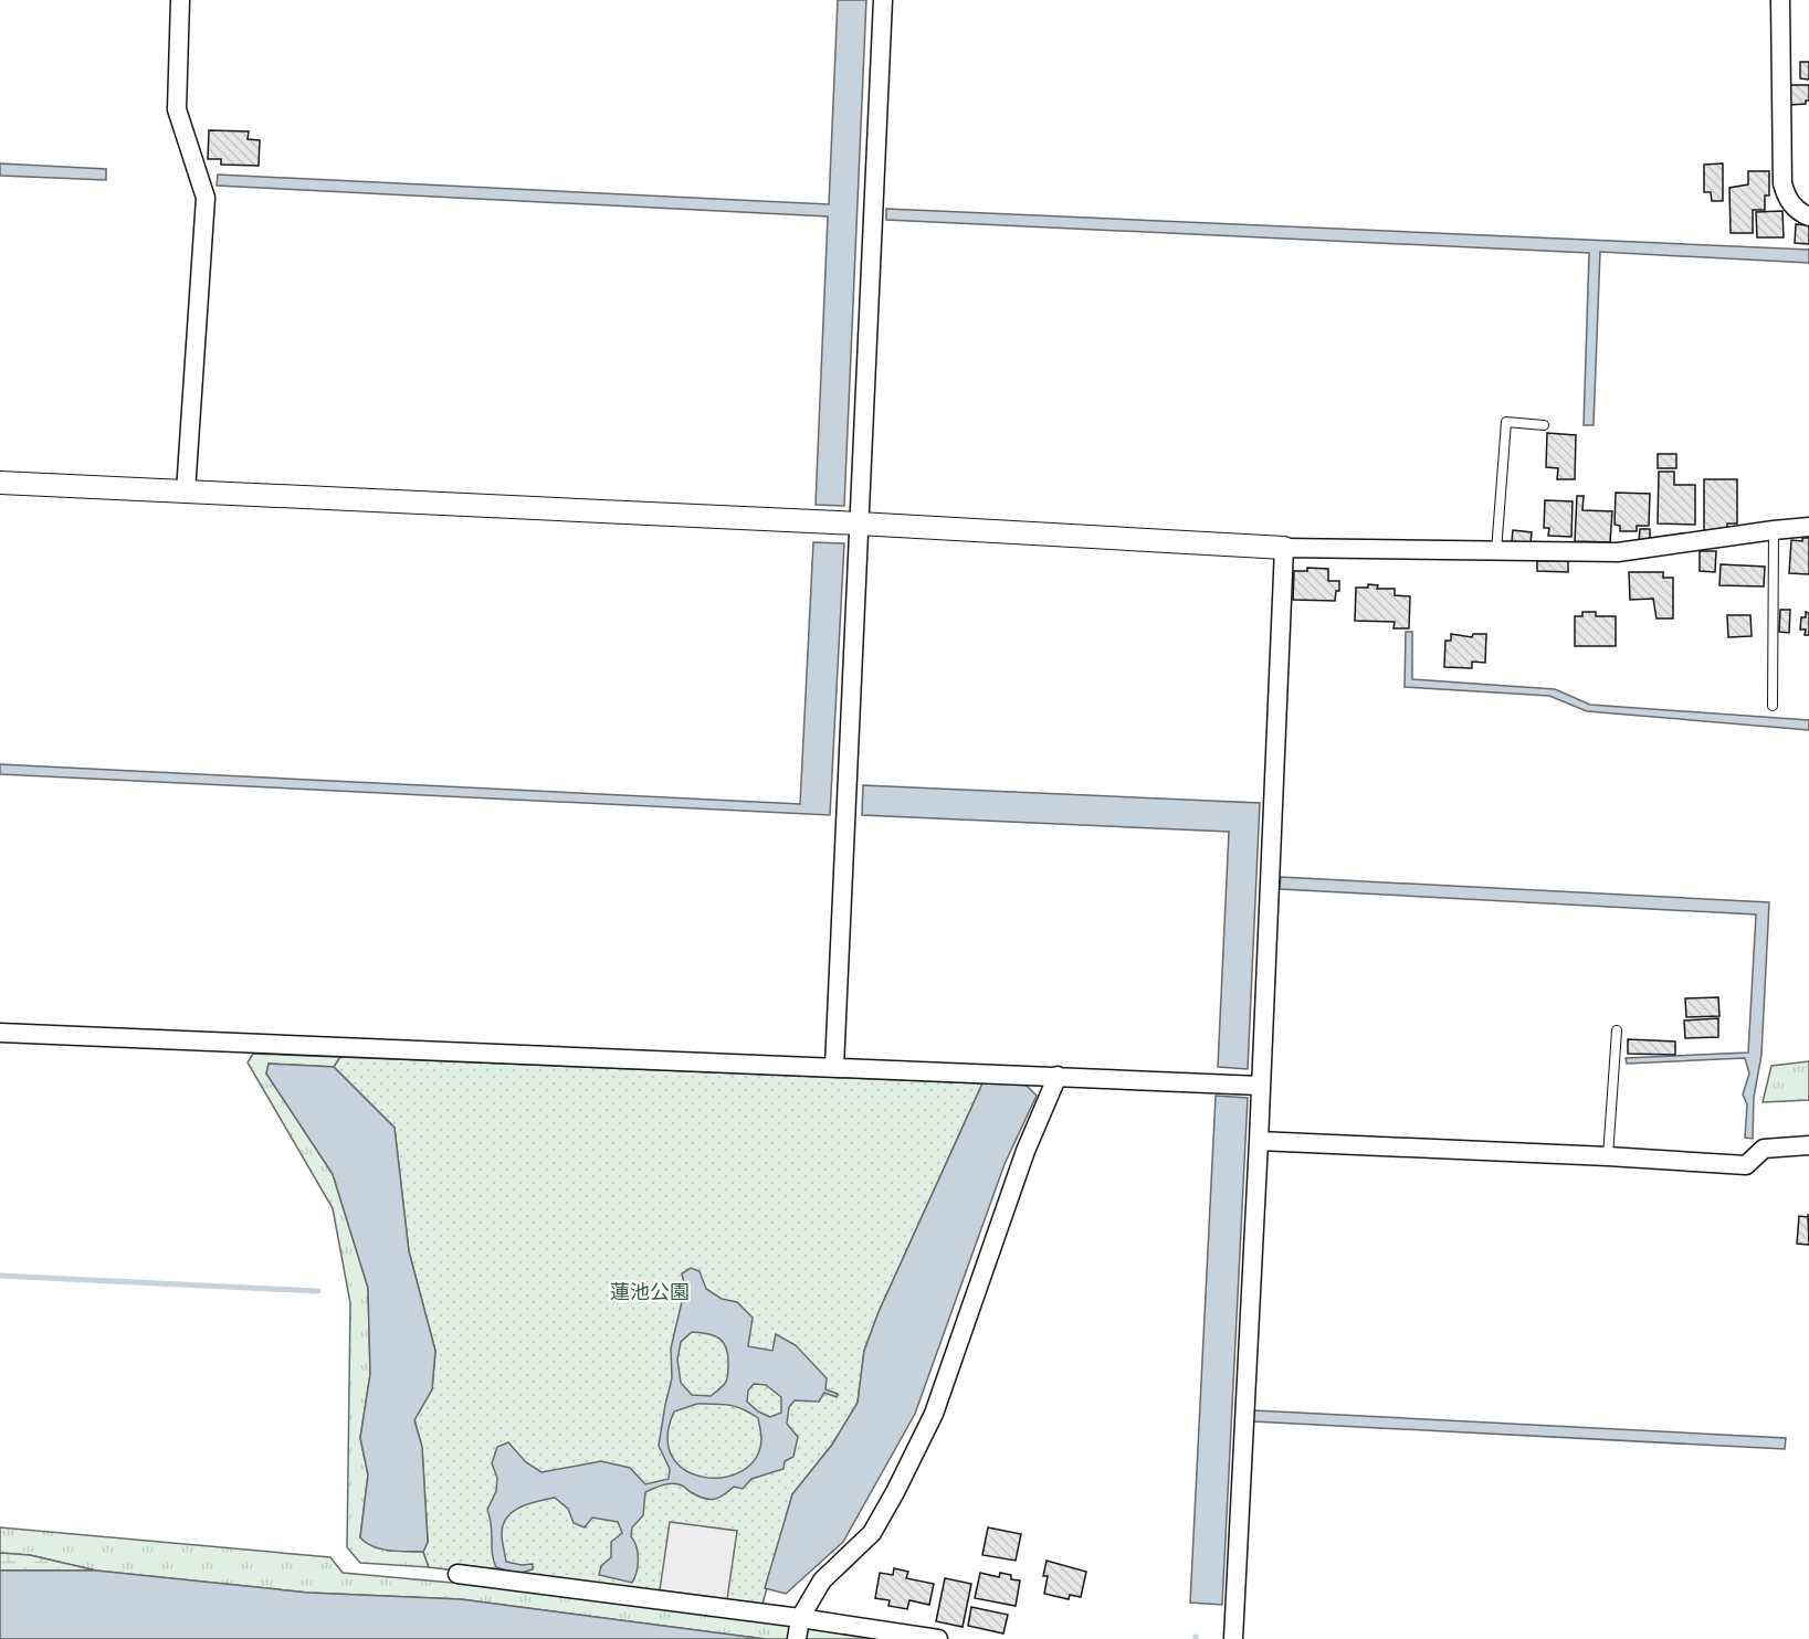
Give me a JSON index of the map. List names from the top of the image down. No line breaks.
{"parks":["蓮池公園"]}
